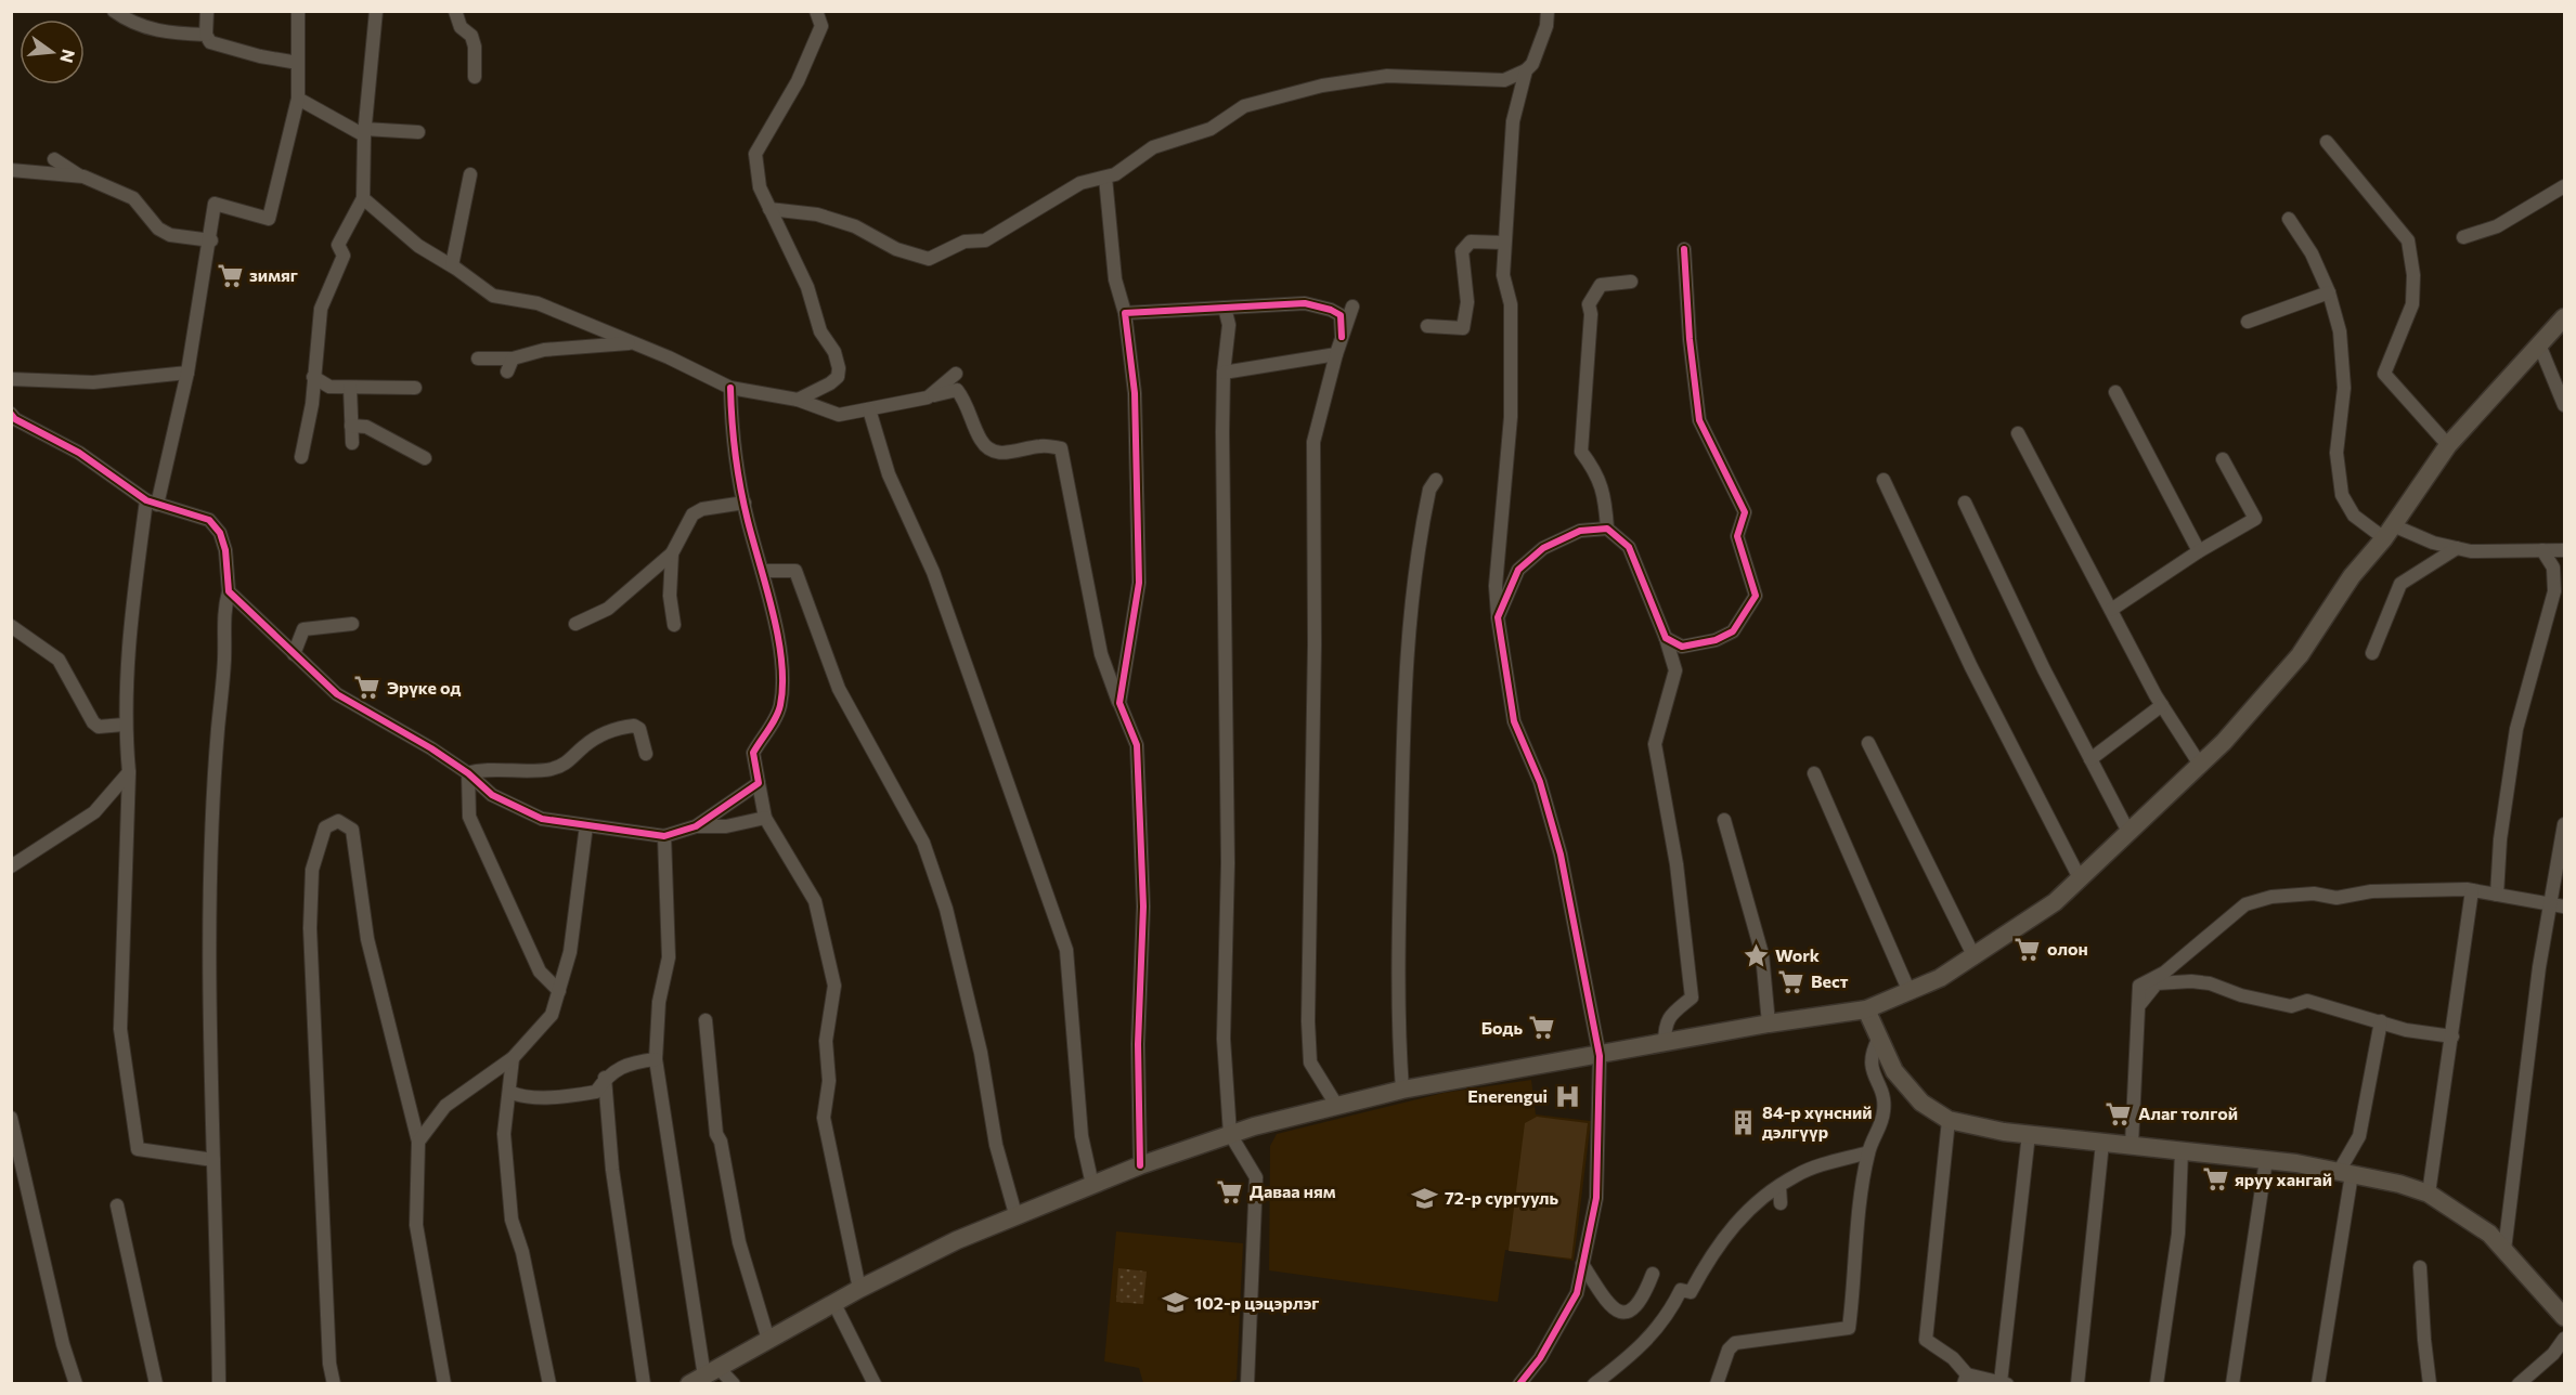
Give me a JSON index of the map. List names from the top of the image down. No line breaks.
{"places":{"supermarket":["зимяг","Эрүке од","олон","Вест","Бодь","Алаг толгой","яруу хангай","Даваа ням"],"place":["Work"],"hospital":["Enerengui"],"building":["84-р хүнсний дэлгүүр"],"school or university":["72-р сургууль","102-р цэцэрлэг"]},"north":"right"}
